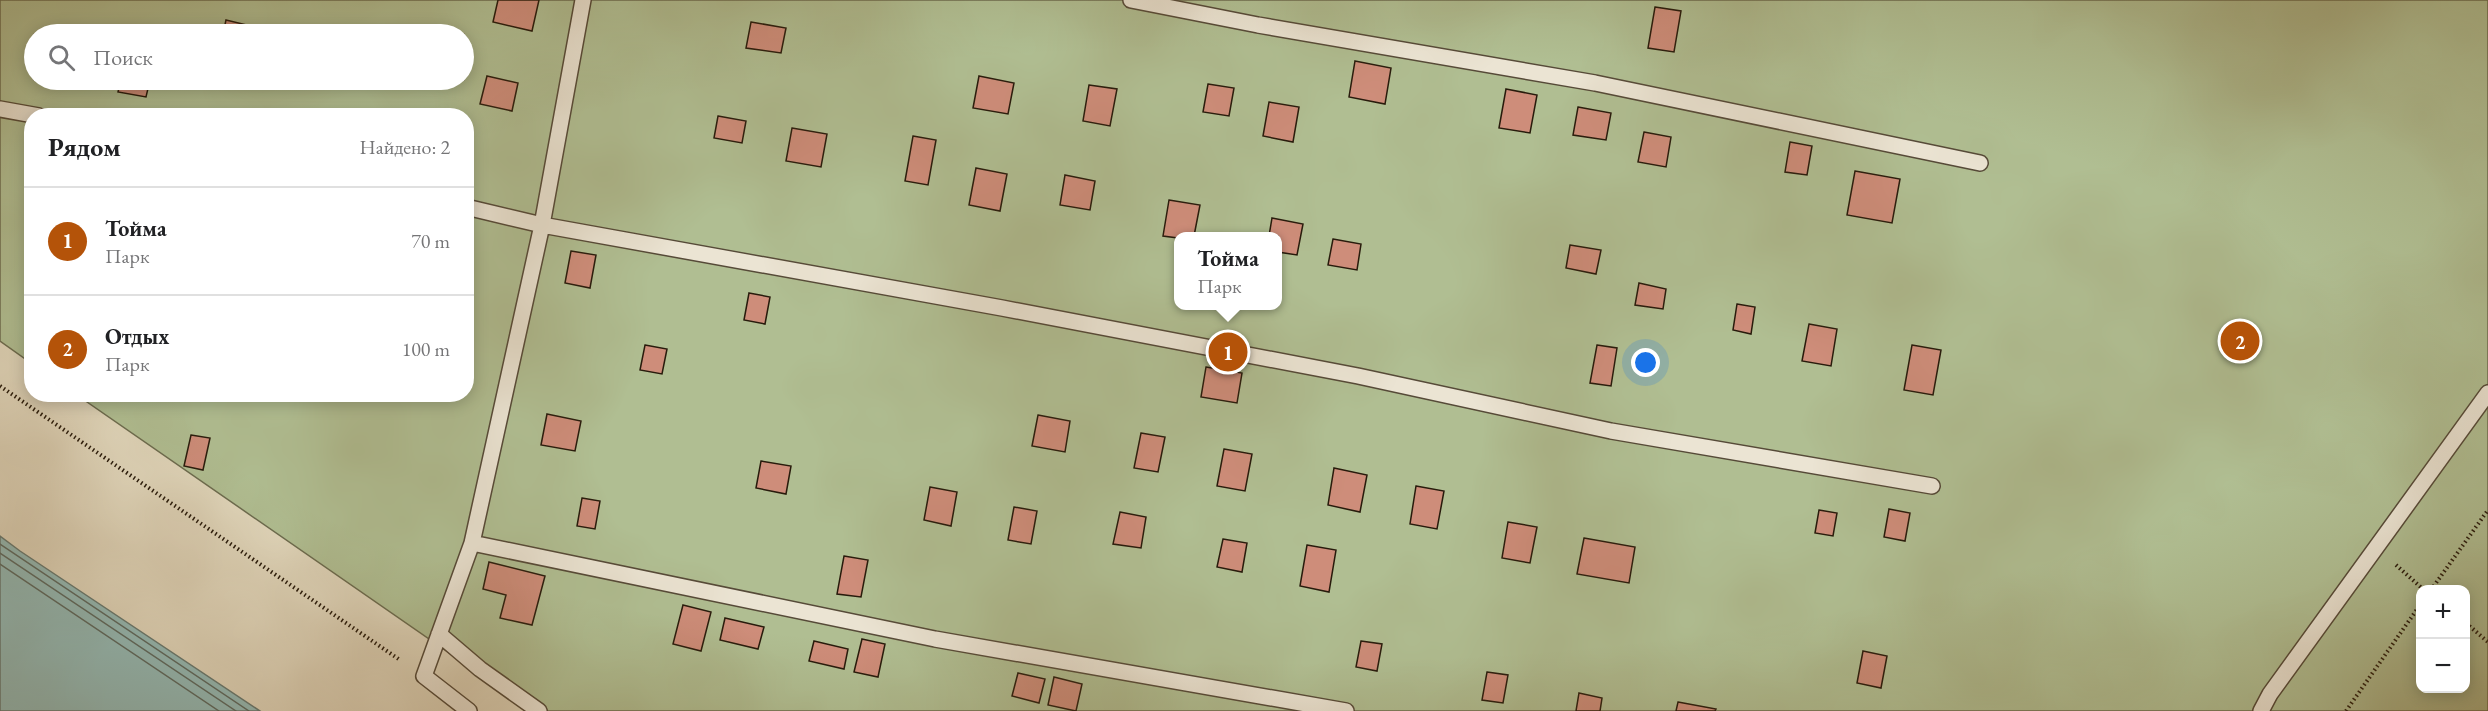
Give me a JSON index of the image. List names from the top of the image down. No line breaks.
{"page":{"search":"Поиск","heading":["Рядом","Найдено: 2"],"list":[{"mark":"1","name":"Тойма","note":"Парк","value":"70 m"},{"mark":"2","name":"Отдых","note":"Парк","value":"100 m"}],"popup":["Тойма","Парк"],"pins":["2","1"],"map_buttons":["+","−"]}}
